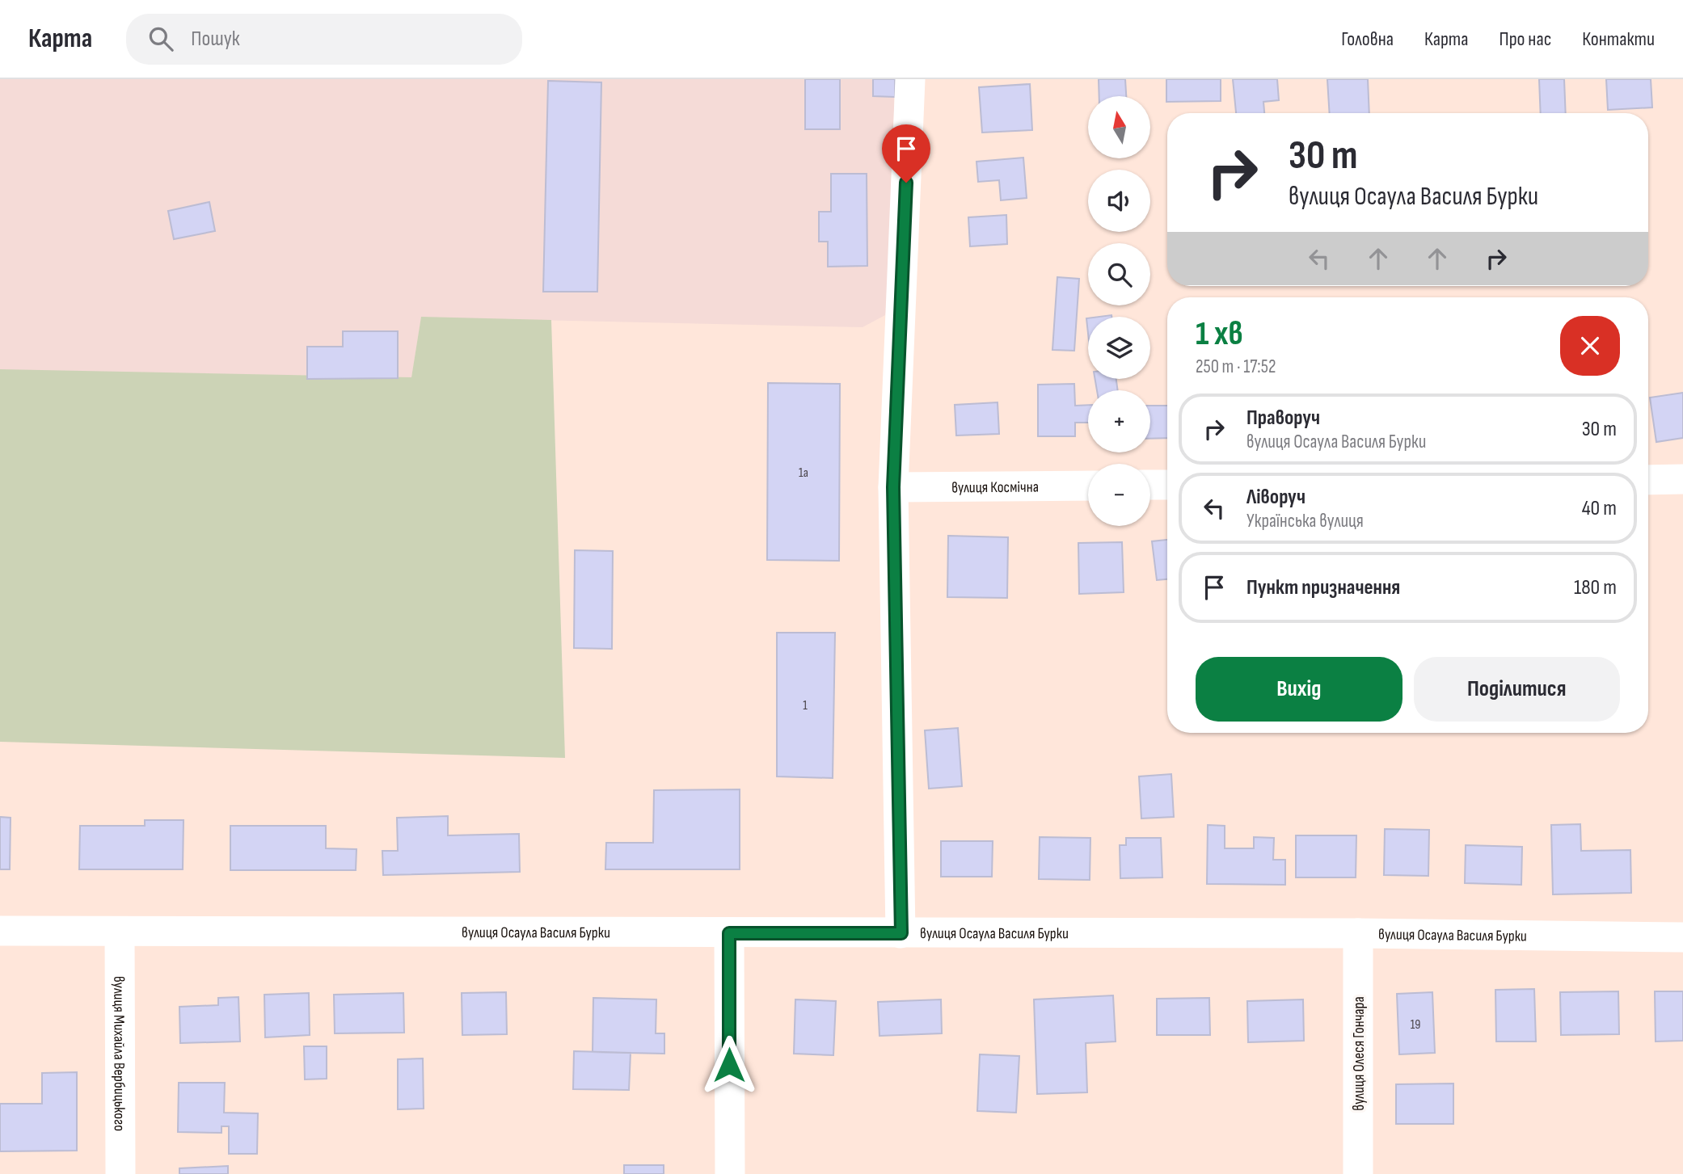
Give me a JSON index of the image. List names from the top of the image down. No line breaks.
{"streets":{"street":["вулиця Космічна","вулиця Осаула Василя Бурки","вулиця Михайла Вербицького","вулиця Олеся Гончара"]},"crossings":[["вулиця Осаула Василя Бурки","вулиця Михайла Вербицького"],["вулиця Осаула Василя Бурки","вулиця Олеся Гончара"]],"house_numbers":["1а","1","19"],"north":"top","page":{"header":"Карта","search":"Пошук","nav":["Головна","Карта","Про нас","Контакти"],"map_buttons":["+","−"],"turn":["30 m","вулиця Осаула Василя Бурки"],"heading":["1 хв","250 m · 17:52"],"list":[{"name":"Праворуч","note":"вулиця Осаула Василя Бурки","value":"30 m"},{"name":"Ліворуч","note":"Українська вулиця","value":"40 m"},{"name":"Пункт призначення","value":"180 m"}],"buttons":["Вихід","Поділитися"]}}
